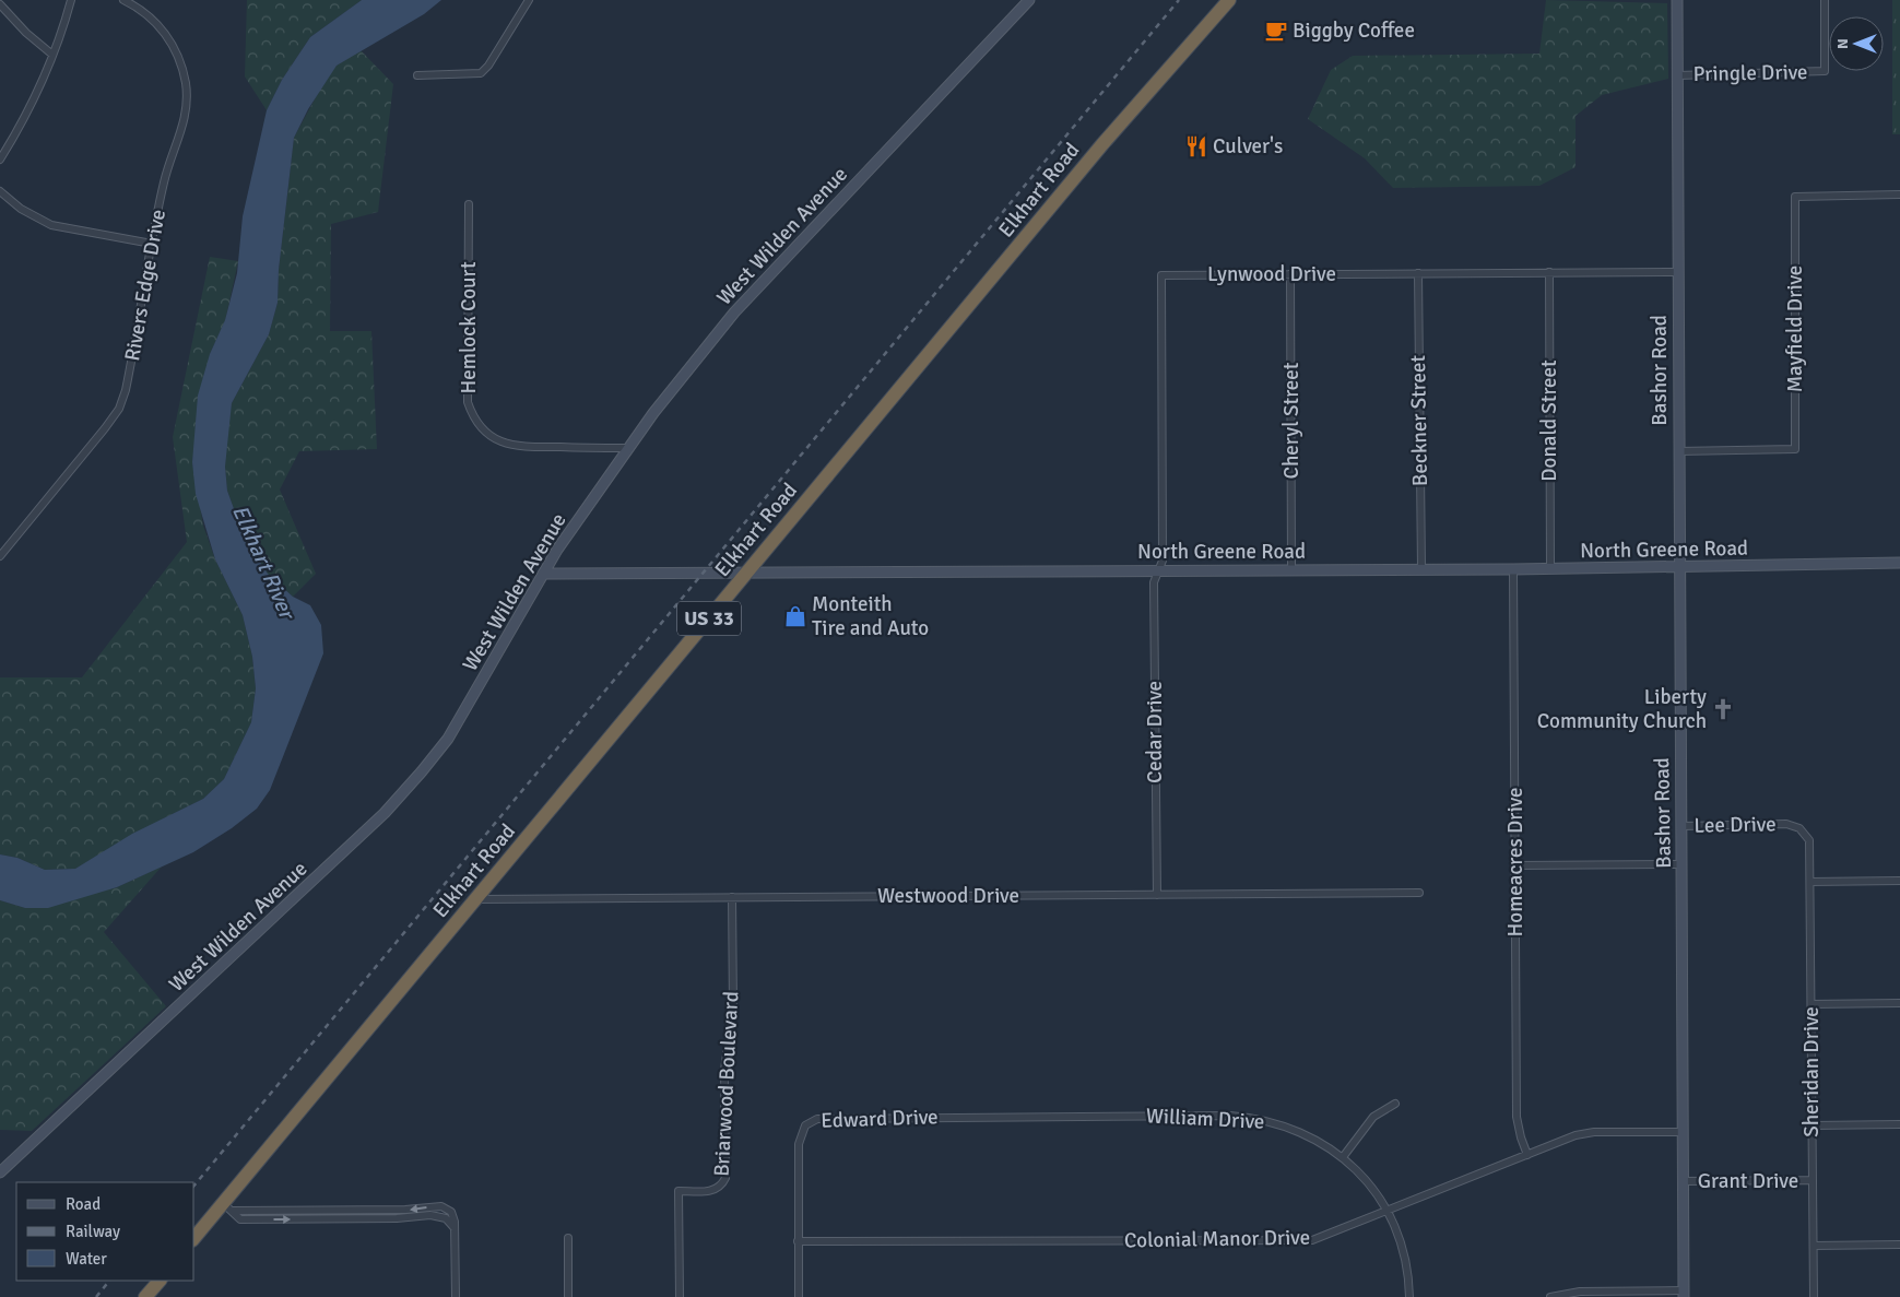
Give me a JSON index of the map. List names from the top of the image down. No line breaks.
{"streets":{"highway":["Elkhart Road","US 33"],"street":["Pringle Drive","West Wilden Avenue","Lynwood Drive","Rivers Edge Drive","Hemlock Court","Mayfield Drive","Bashor Road","Cheryl Street","Beckner Street","Donald Street","North Greene Road","Cedar Drive","Lee Drive","Homeacres Drive","Westwood Drive","Sheridan Drive","Briarwood Boulevard","Edward Drive","William Drive","Grant Drive","Colonial Manor Drive"]},"crossings":[["Pringle Drive","Bashor Road"],["Elkhart Road","North Greene Road"],["Elkhart Road","Westwood Drive"],["West Wilden Avenue","Hemlock Court"],["West Wilden Avenue","North Greene Road"],["Lynwood Drive","Bashor Road"],["Lynwood Drive","Cheryl Street"],["Lynwood Drive","Beckner Street"],["Lynwood Drive","Donald Street"],["Lynwood Drive","North Greene Road"],["Lynwood Drive","Cedar Drive"],["Mayfield Drive","Bashor Road"],["Bashor Road","North Greene Road"],["Bashor Road","Lee Drive"],["Bashor Road","Grant Drive"],["Bashor Road","Colonial Manor Drive"],["Cheryl Street","North Greene Road"],["Beckner Street","North Greene Road"],["Donald Street","North Greene Road"],["North Greene Road","Cedar Drive"],["North Greene Road","Homeacres Drive"],["Cedar Drive","Westwood Drive"],["Lee Drive","Sheridan Drive"],["Homeacres Drive","Colonial Manor Drive"],["Westwood Drive","Briarwood Boulevard"],["Sheridan Drive","Grant Drive"],["Edward Drive","William Drive"],["Edward Drive","Colonial Manor Drive"],["William Drive","Colonial Manor Drive"]],"water":["Elkhart River"],"places":{"cafe":["Biggby Coffee"],"restaurant":["Culver's"],"shop":["Monteith Tire and Auto"],"church":["Liberty Community Church"]},"legend":["Road","Railway","Water"],"north":"left"}
